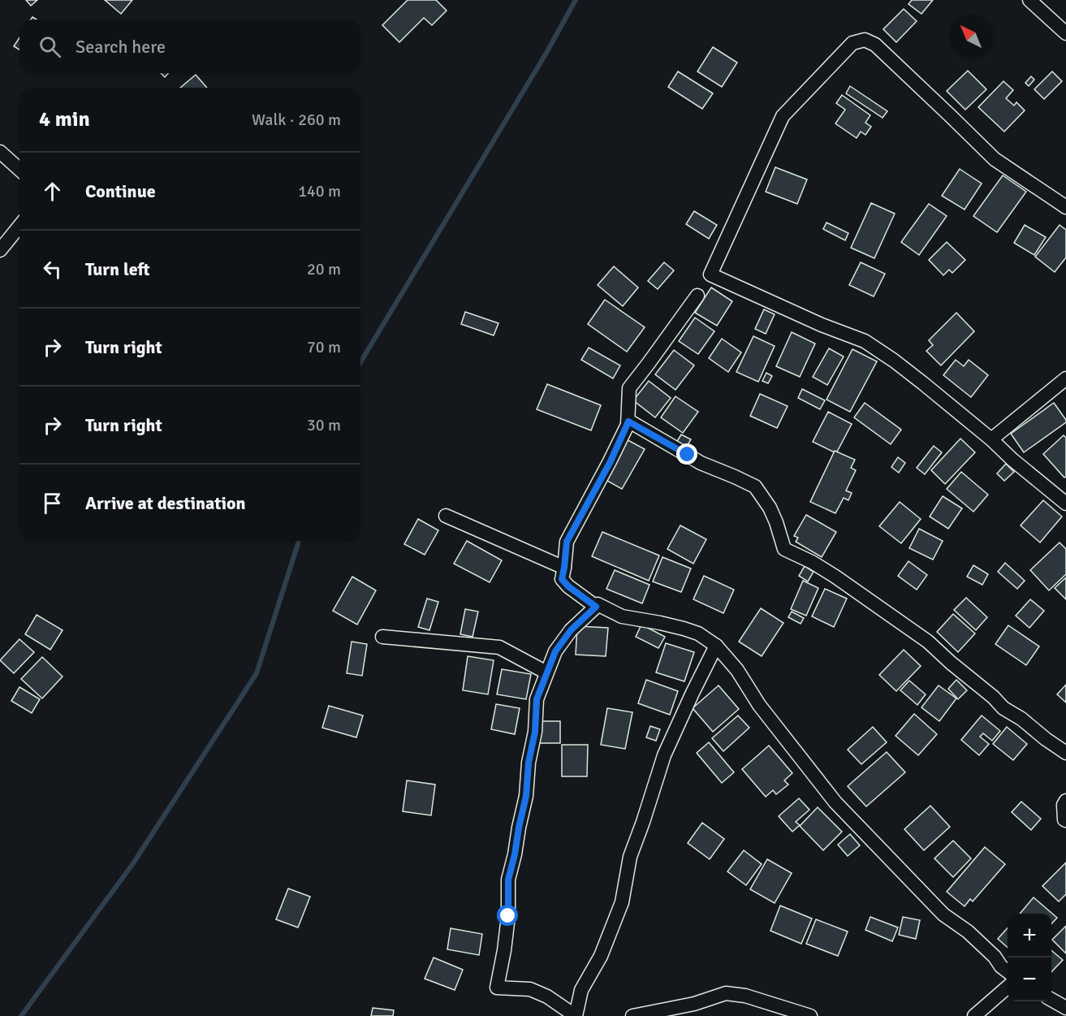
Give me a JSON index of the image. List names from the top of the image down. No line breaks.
{"north":"top left","page":{"search":"Search here","heading":["4 min","Walk · 260 m"],"list":[["Continue","140 m"],["Turn left","20 m"],["Turn right","70 m"],["Turn right","30 m"],"Arrive at destination"],"map_buttons":["+","−"]}}
